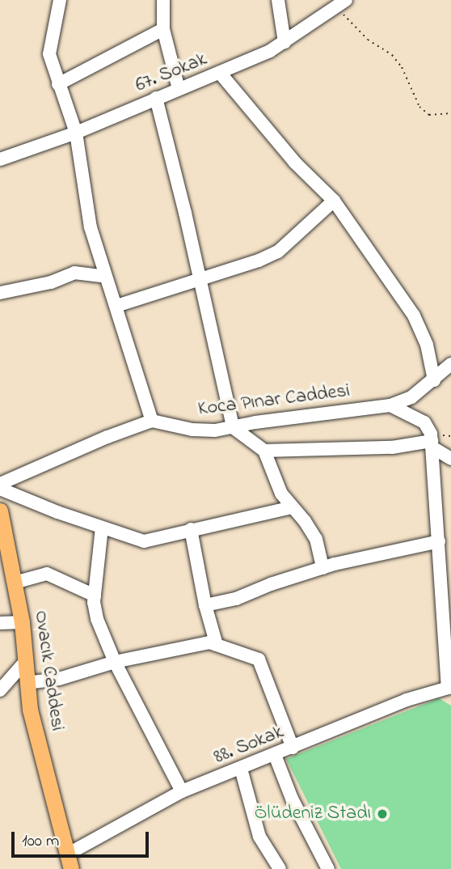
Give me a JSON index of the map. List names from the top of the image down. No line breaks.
{"streets":{"main road":["Ovacık Caddesi"],"street":["67. Sokak","Koca Pınar Caddesi","88. Sokak"]},"crossings":[["Ovacık Caddesi","88. Sokak"]],"places":["Ölüdeniz Stadı"],"scale_bar":"100 m"}
